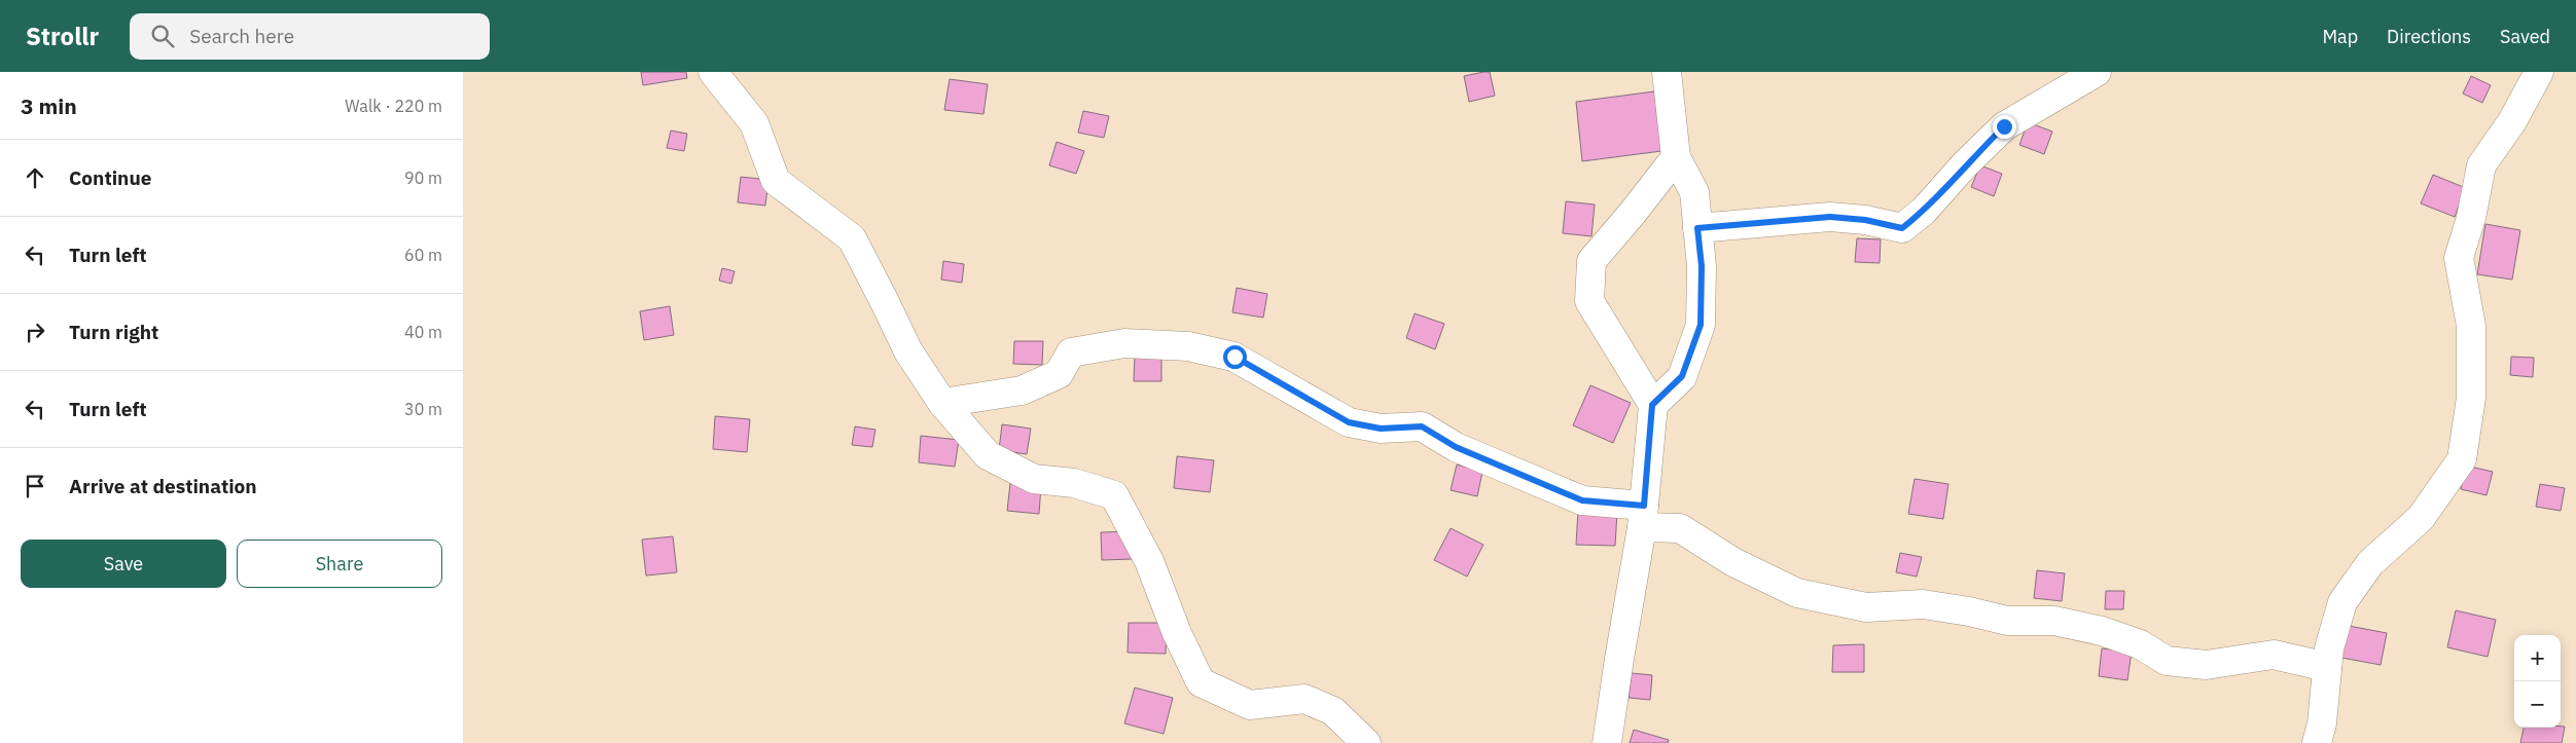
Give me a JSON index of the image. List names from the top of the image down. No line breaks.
{"page":{"header":"Strollr","search":"Search here","nav":["Map","Directions","Saved"],"heading":["3 min","Walk · 220 m"],"list":[["Continue","90 m"],["Turn left","60 m"],["Turn right","40 m"],["Turn left","30 m"],"Arrive at destination"],"buttons":["Save","Share"],"map_buttons":["+","−"]}}
